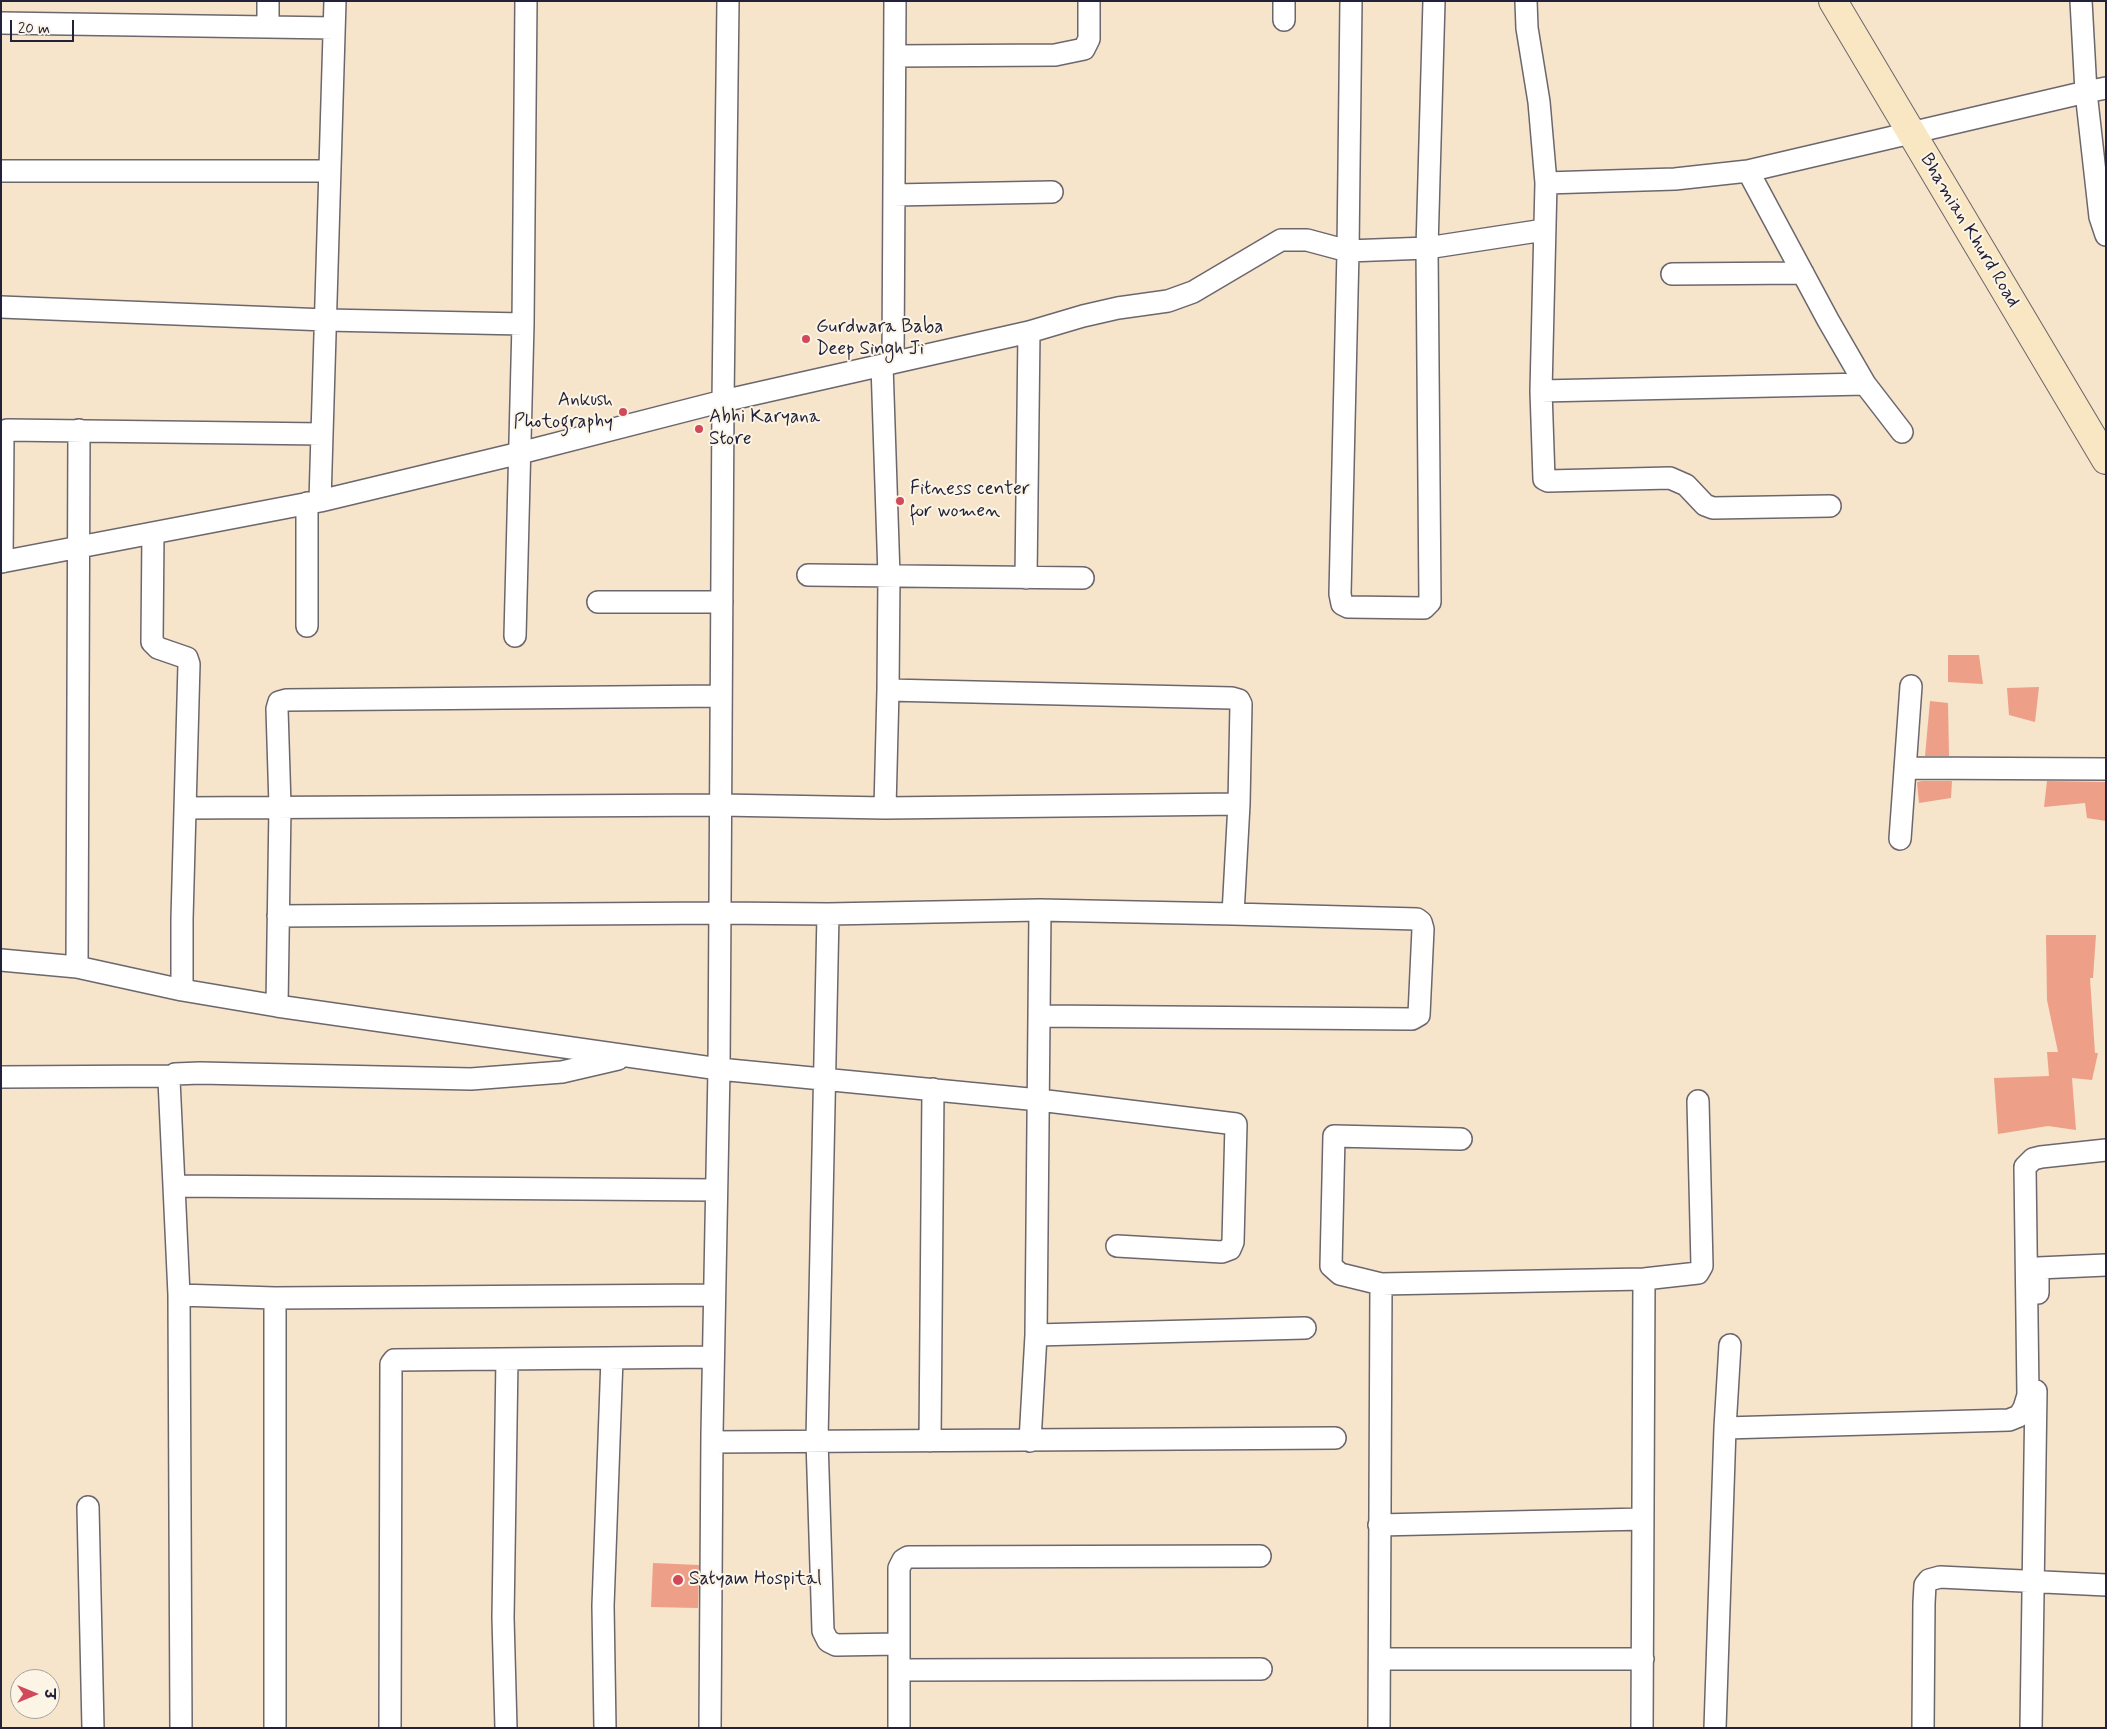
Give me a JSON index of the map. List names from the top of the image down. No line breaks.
{"streets":{"street":["Bhamian Khurd Road"]},"places":["Gurdwara Baba Deep Singh Ji","Ankush Photography","Abhi Karyana Store","Fitness center for women","Satyam Hospital"],"scale_bar":"20 m","north":"right"}
